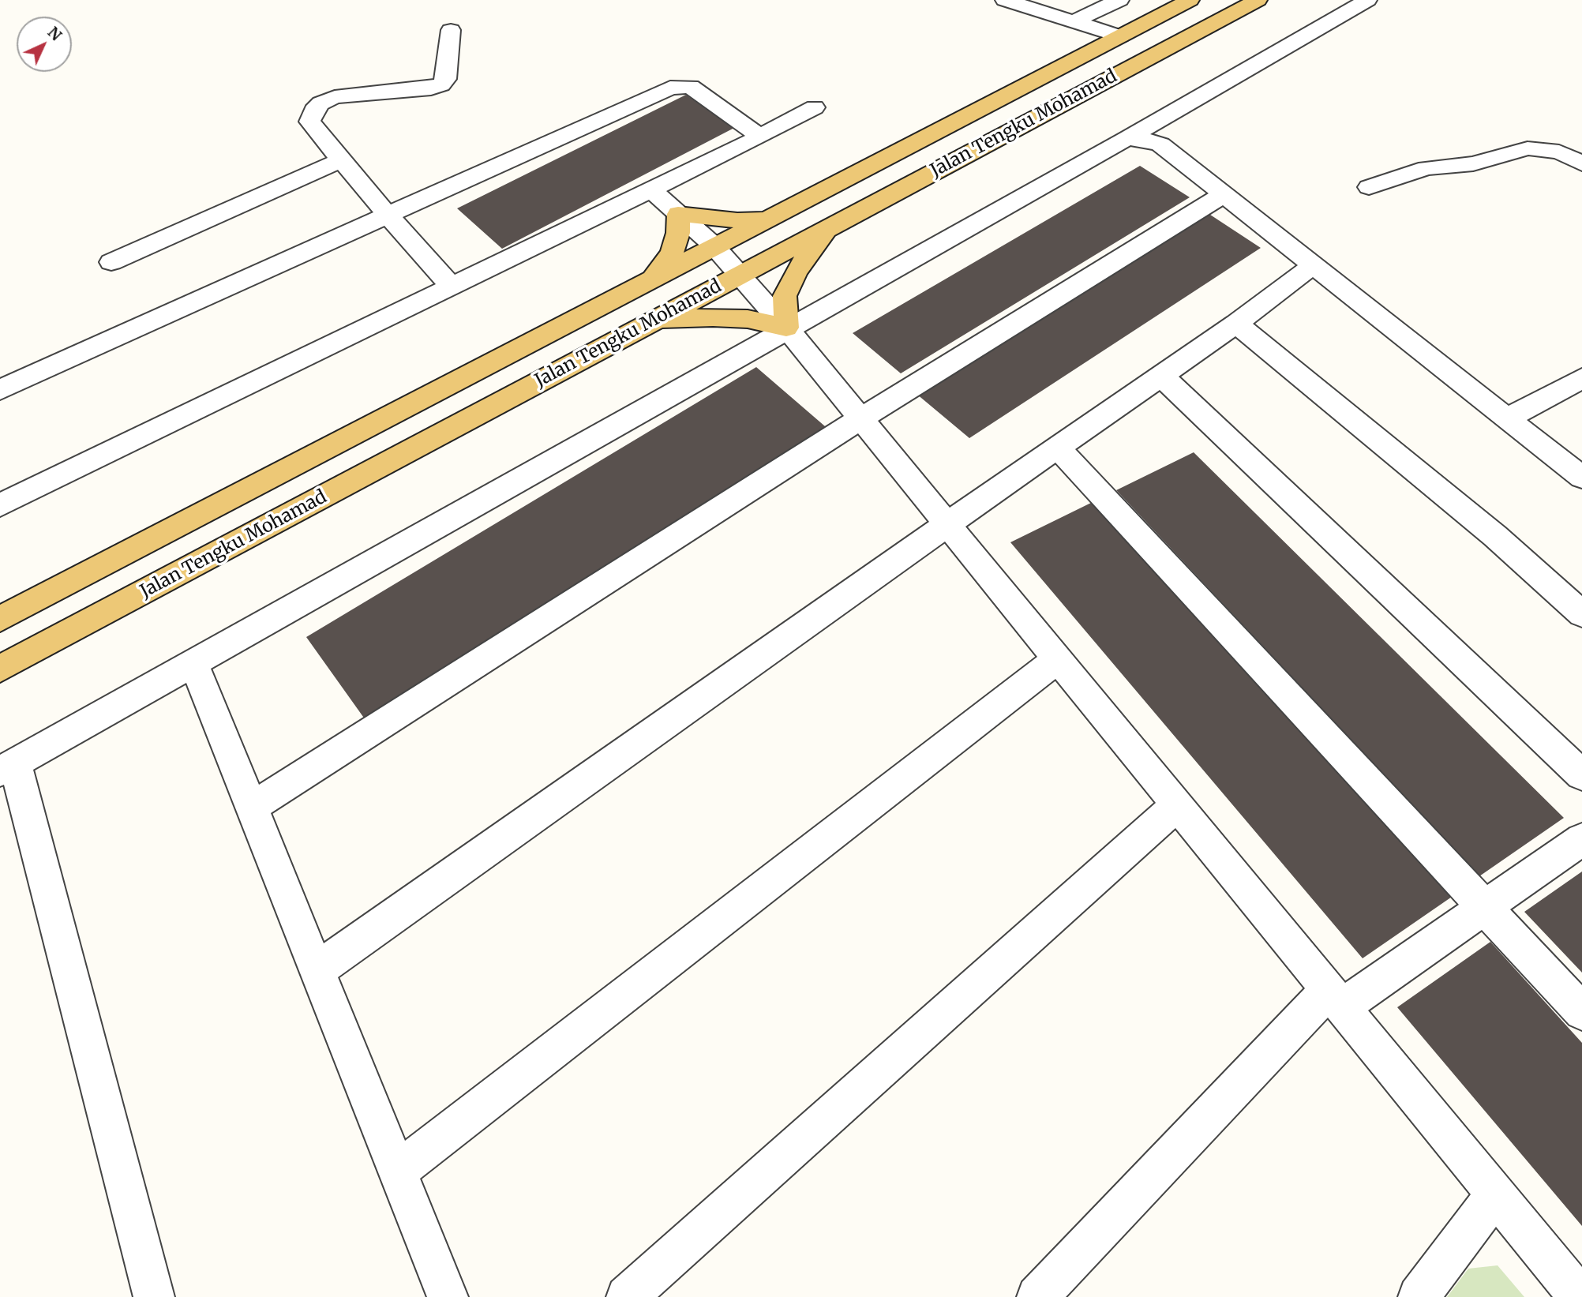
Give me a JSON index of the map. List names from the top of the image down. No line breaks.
{"streets":{"main road":["Jalan Tengku Mohamad"]},"north":"top right"}
